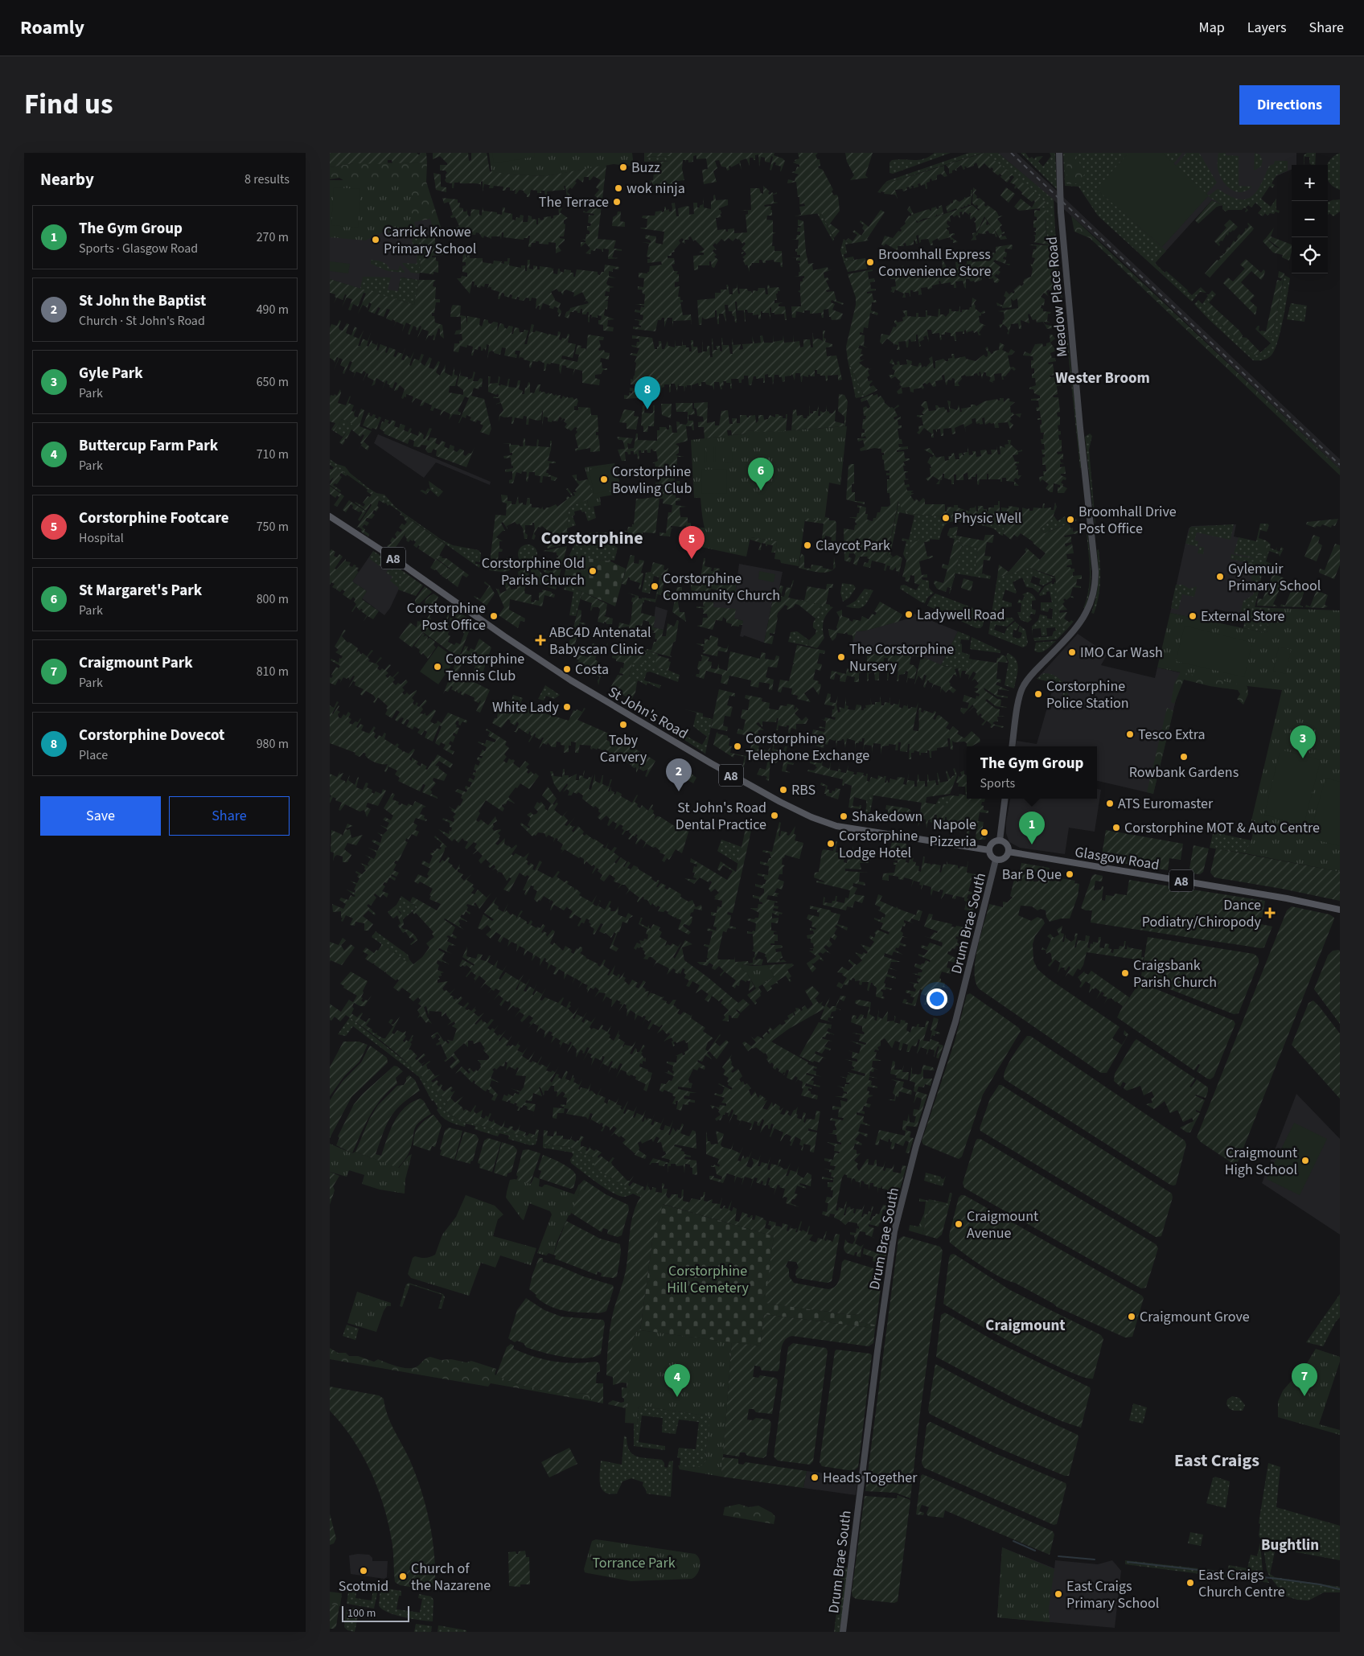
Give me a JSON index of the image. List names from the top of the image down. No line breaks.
{"streets":{"main road":["Meadow Place Road","A8","St John's Road","Glasgow Road","Drum Brae South"]},"crossings":[["St John's Road","Glasgow Road"],["St John's Road","Drum Brae South"],["Glasgow Road","Drum Brae South"]],"districts":["Wester Broom","Corstorphine","Craigmount","East Craigs","Bughtlin"],"parks":["Corstorphine Hill Cemetery","Torrance Park"],"places":{"other":["Buzz","wok ninja","The Terrace","Carrick Knowe Primary School","Broomhall Express Convenience Store","Corstorphine Bowling Club","Physic Well","Broomhall Drive Post Office","Claycot Park","Corstorphine Old Parish Church","Gylemuir Primary School","Corstorphine Community Church","Ladywell Road","Corstorphine Post Office","External Store","IMO Car Wash","The Corstorphine Nursery","Corstorphine Tennis Club","Costa","Corstorphine Police Station","White Lady","Toby Carvery","Tesco Extra","Corstorphine Telephone Exchange","Rowbank Gardens","RBS","ATS Euromaster","St John's Road Dental Practice","Shakedown","Corstorphine MOT & Auto Centre","Napole Pizzeria","Corstorphine Lodge Hotel","Bar B Que","Craigsbank Parish Church","Craigmount High School","Craigmount Avenue","Craigmount Grove","Heads Together","Scotmid","Church of the Nazarene","East Craigs Church Centre","East Craigs Primary School"],"health":["ABC4D Antenatal Babyscan Clinic","Dance Podiatry/Chiropody"]},"scale_bar":"100 m","page":{"header":"Roamly","nav":["Map","Layers","Share"],"title":"Find us","buttons":["Directions",["Save","Share"]],"heading":["Nearby","8 results"],"map_buttons":["+","−"],"list":[{"mark":"1","name":"The Gym Group","note":"Sports · Glasgow Road","value":"270 m"},{"mark":"2","name":"St John the Baptist","note":"Church · St John's Road","value":"490 m"},{"mark":"3","name":"Gyle Park","note":"Park","value":"650 m"},{"mark":"4","name":"Buttercup Farm Park","note":"Park","value":"710 m"},{"mark":"5","name":"Corstorphine Footcare","note":"Hospital","value":"750 m"},{"mark":"6","name":"St Margaret's Park","note":"Park","value":"800 m"},{"mark":"7","name":"Craigmount Park","note":"Park","value":"810 m"},{"mark":"8","name":"Corstorphine Dovecot","note":"Place","value":"980 m"}],"pins":["8","6","5","3","2","1","7","4"],"popup":["The Gym Group","Sports"],"scale":"100 m"}}
